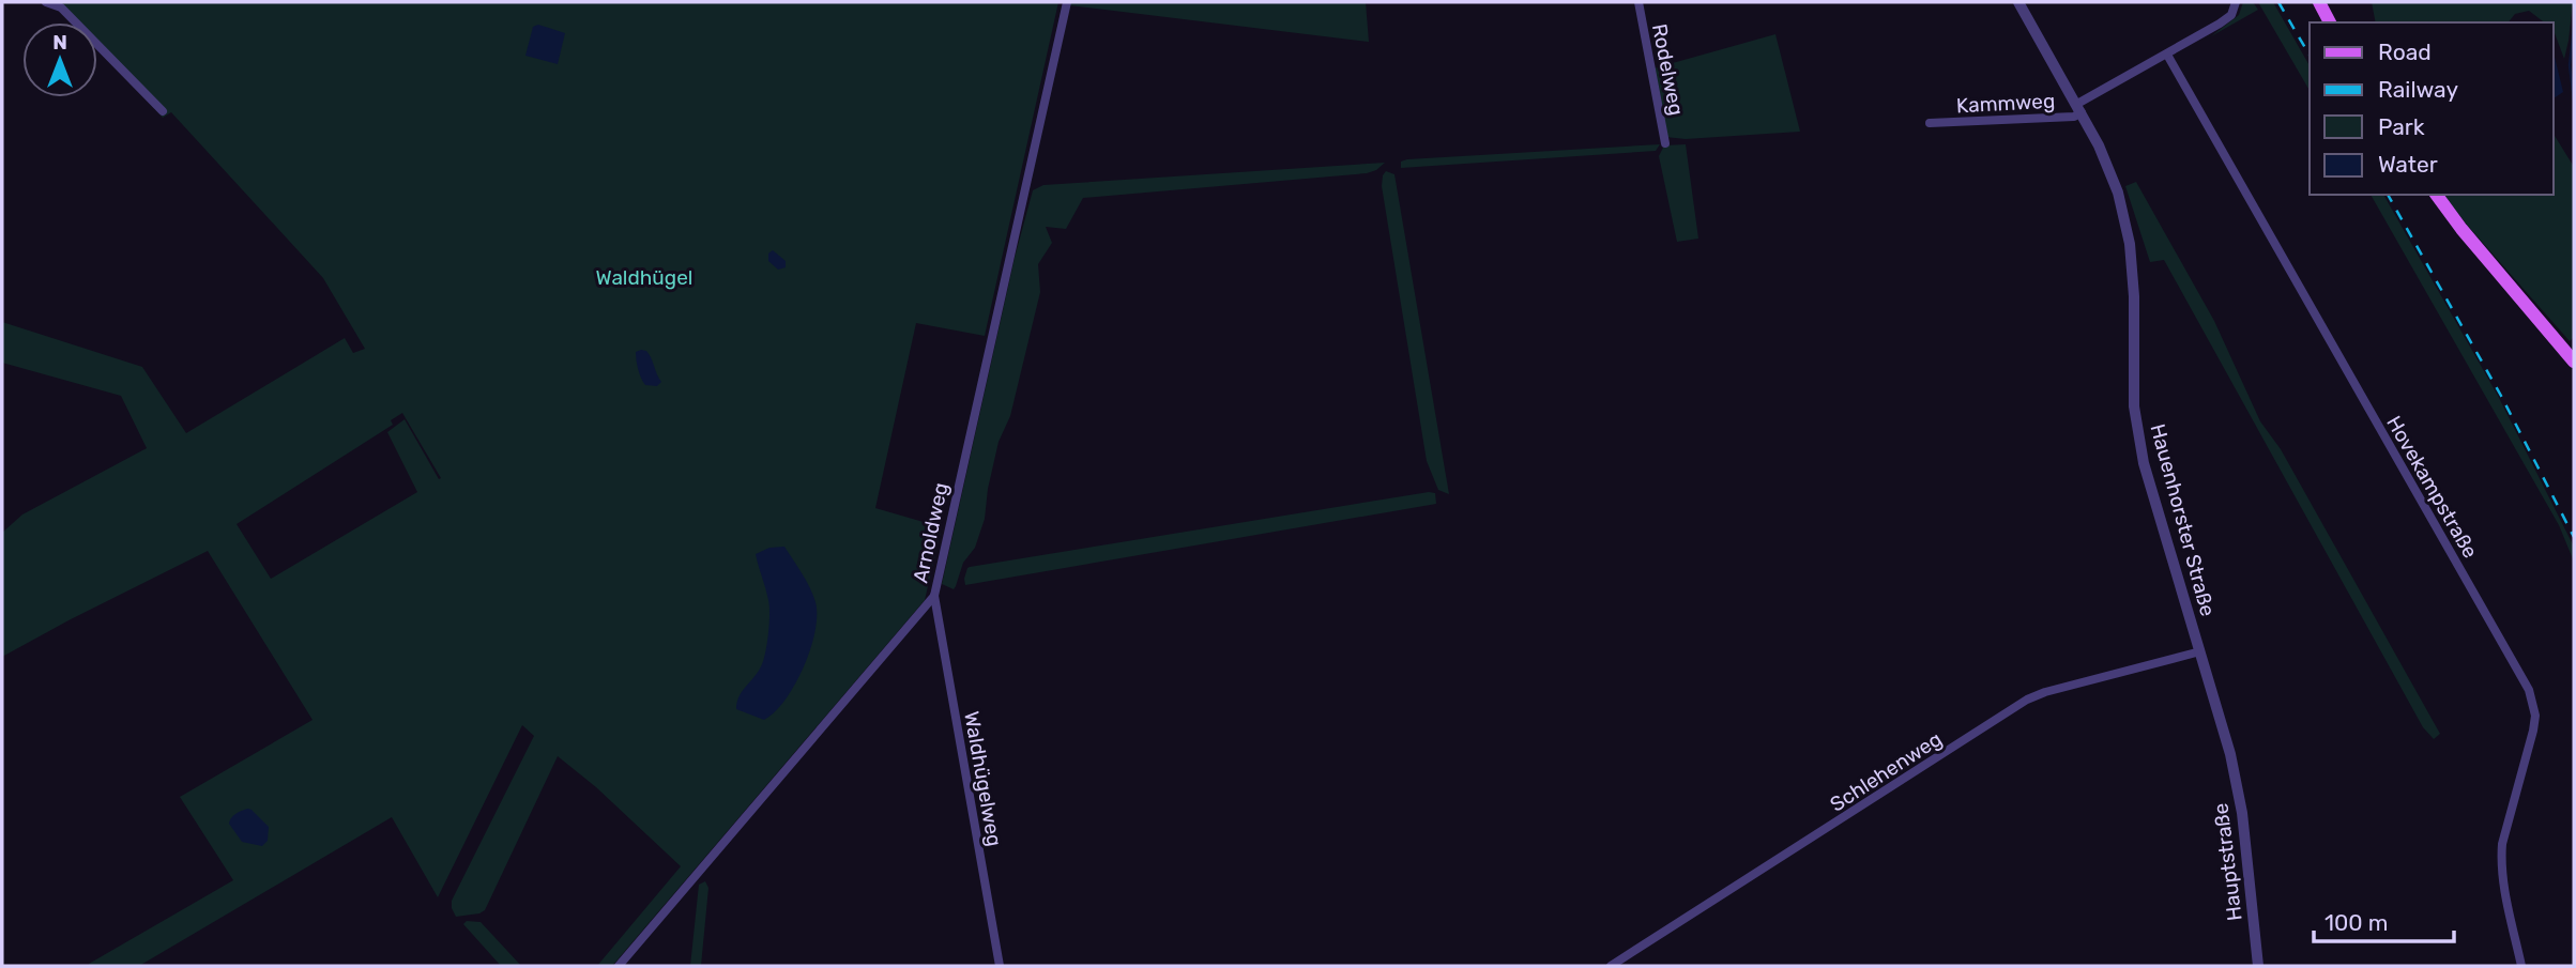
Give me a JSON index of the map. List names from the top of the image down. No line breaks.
{"streets":{"street":["Rodelweg","Kammweg","Hovekampstraße","Hauenhorster Straße","Arnoldweg","Schlehenweg","Waldhügelweg","Hauptstraße"]},"crossings":[["Kammweg","Hauenhorster Straße"],["Hauenhorster Straße","Schlehenweg"],["Hauenhorster Straße","Hauptstraße"],["Arnoldweg","Waldhügelweg"]],"parks":["Waldhügel"],"legend":["Road","Railway","Park","Water"],"scale_bar":"100 m","north":"top"}
